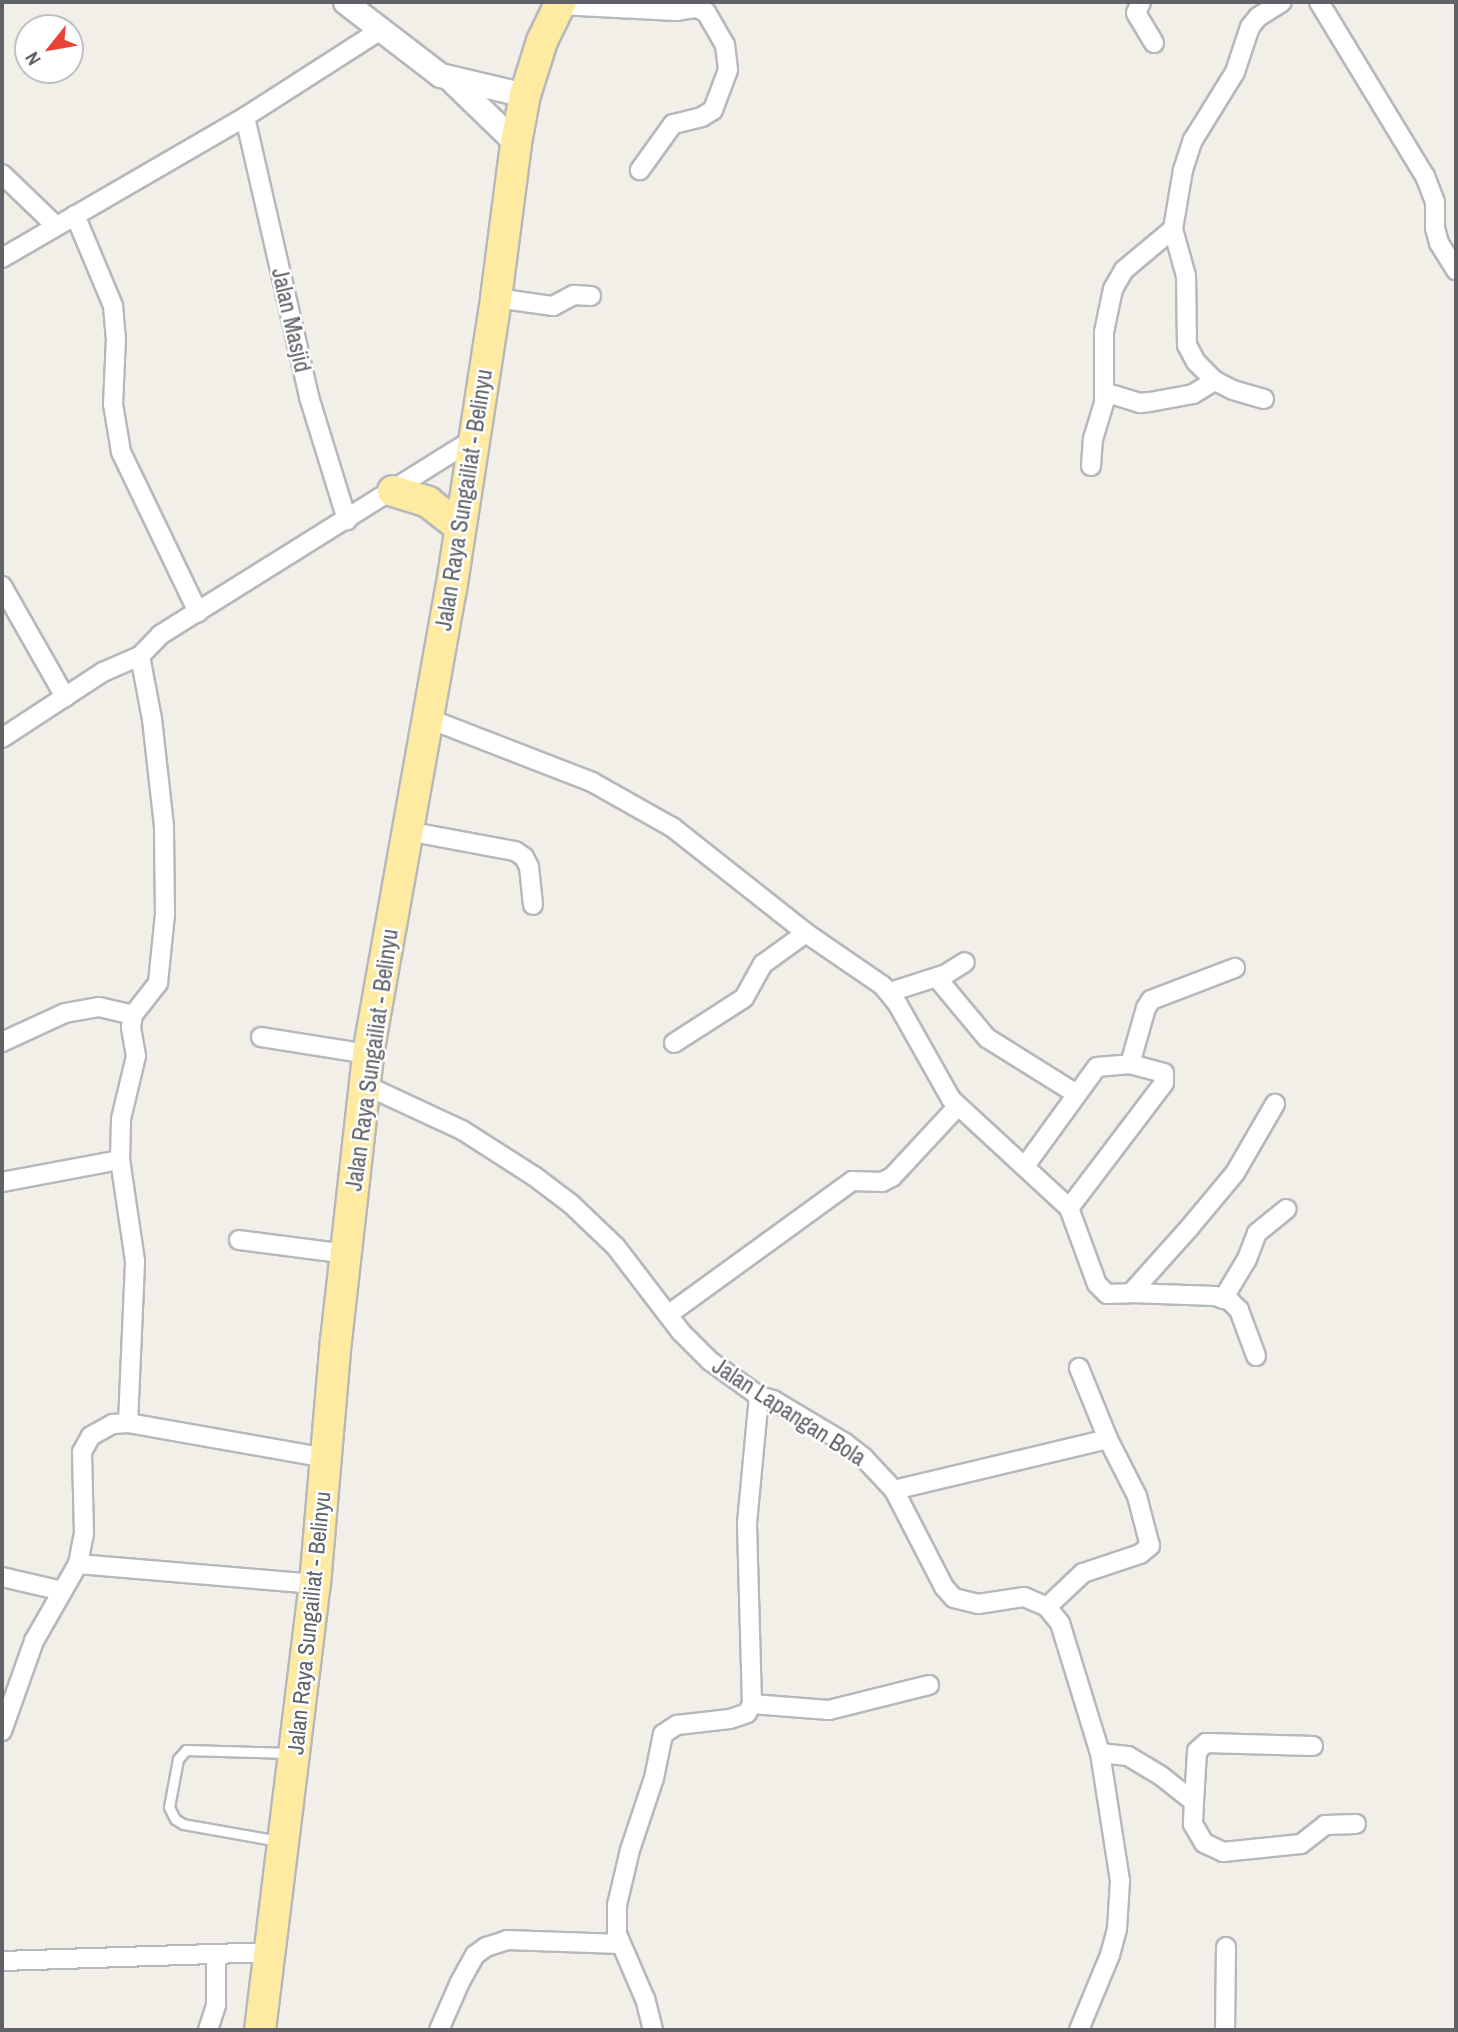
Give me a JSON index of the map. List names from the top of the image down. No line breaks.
{"streets":{"highway":["Jalan Raya Sungailiat - Belinyu"],"street":["Jalan Masjid","Jalan Lapangan Bola"]},"crossings":[["Jalan Raya Sungailiat - Belinyu","Jalan Lapangan Bola"]],"north":"bottom left"}
